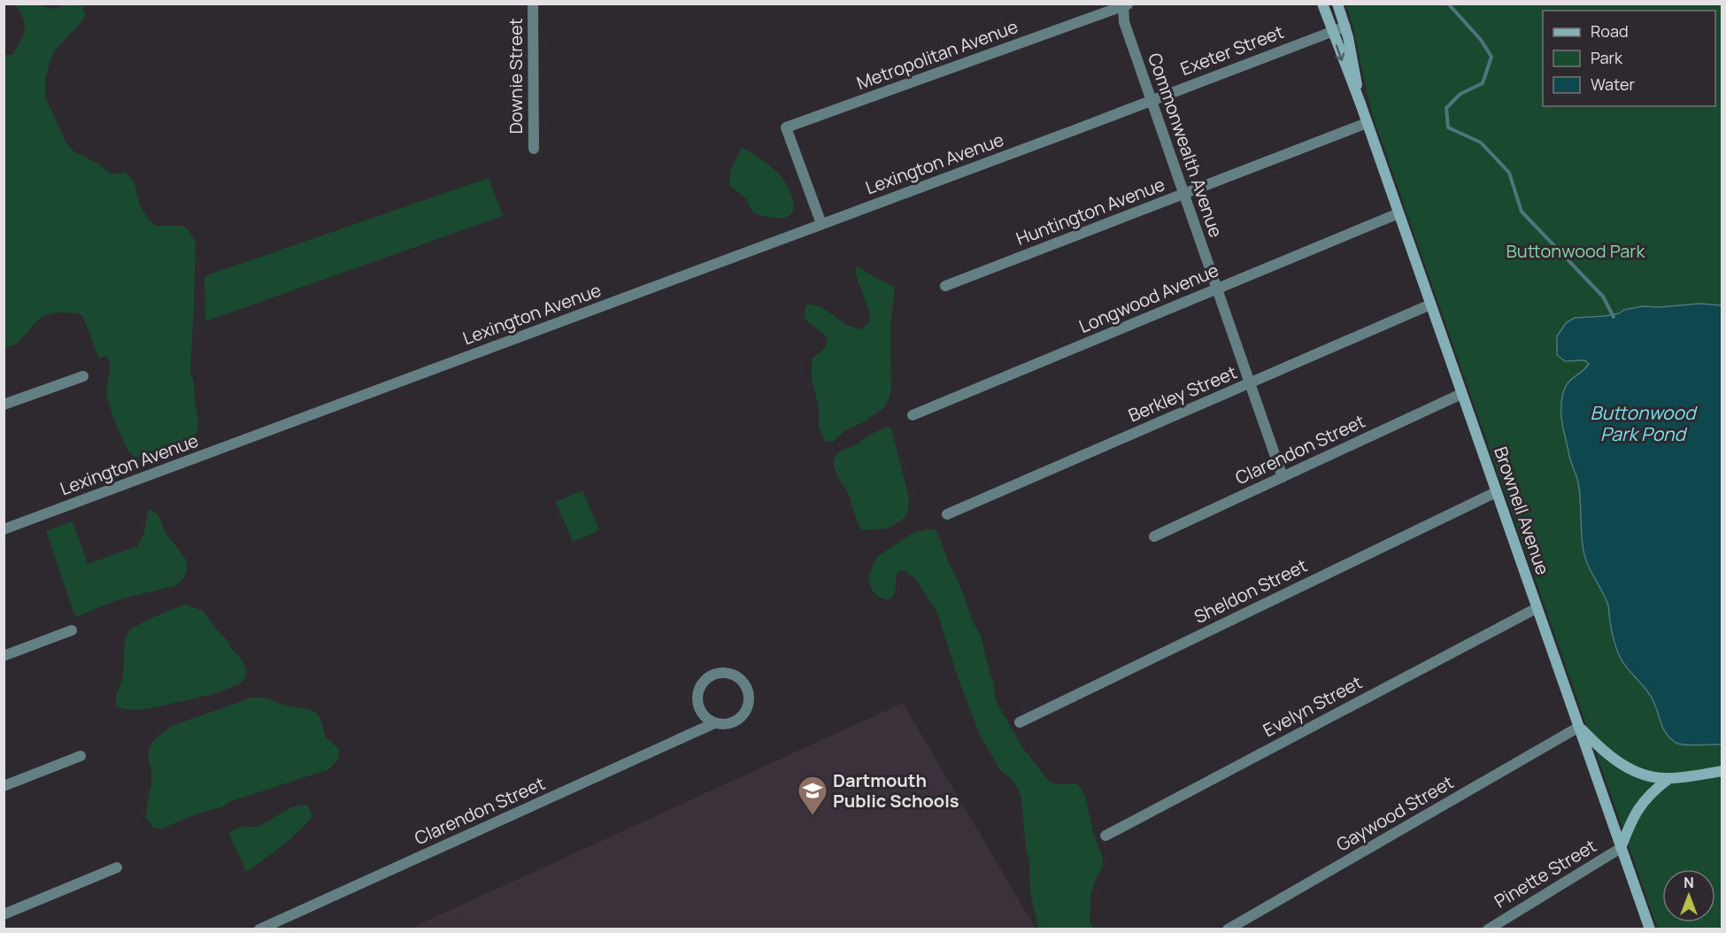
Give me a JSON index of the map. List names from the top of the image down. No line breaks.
{"streets":{"main road":["Brownell Avenue"],"street":["Exeter Street","Metropolitan Avenue","Downie Street","Commonwealth Avenue","Lexington Avenue","Huntington Avenue","Longwood Avenue","Berkley Street","Clarendon Street","Sheldon Street","Evelyn Street","Gaywood Street","Pinette Street"]},"crossings":[["Exeter Street","Commonwealth Avenue"],["Exeter Street","Lexington Avenue"],["Exeter Street","Brownell Avenue"],["Metropolitan Avenue","Commonwealth Avenue"],["Metropolitan Avenue","Lexington Avenue"],["Commonwealth Avenue","Huntington Avenue"],["Commonwealth Avenue","Longwood Avenue"],["Commonwealth Avenue","Berkley Street"],["Commonwealth Avenue","Clarendon Street"],["Huntington Avenue","Brownell Avenue"],["Longwood Avenue","Brownell Avenue"],["Berkley Street","Brownell Avenue"],["Clarendon Street","Brownell Avenue"],["Brownell Avenue","Sheldon Street"],["Brownell Avenue","Evelyn Street"],["Brownell Avenue","Gaywood Street"],["Brownell Avenue","Pinette Street"]],"water":["Buttonwood Park Pond"],"parks":["Buttonwood Park"],"places":{"school or university":["Dartmouth Public Schools"]},"legend":["Road","Park","Water"],"north":"top"}
